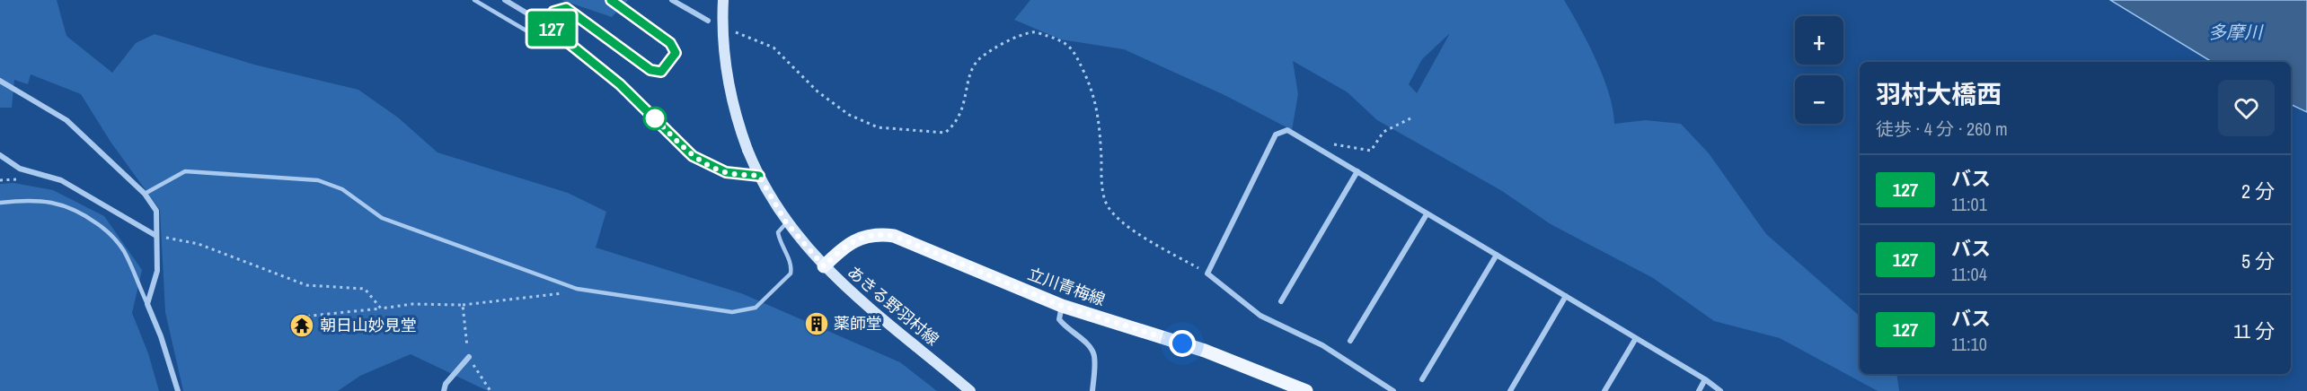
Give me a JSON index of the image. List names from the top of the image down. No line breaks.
{"streets":{"main road":["立川青梅線","あきる野羽村線"]},"crossings":[["立川青梅線","あきる野羽村線"]],"water":["多摩川"],"places":{"building":["薬師堂"],"temple":["朝日山妙見堂"]},"lines":["bus line 127"],"page":{"on_map":"127","map_buttons":["+","−"],"heading":["羽村大橋西","徒歩 · 4 分 · 260 m"],"list":[{"mark":"127","name":"バス","note":"11:01","value":"2 分"},{"mark":"127","name":"バス","note":"11:04","value":"5 分"},{"mark":"127","name":"バス","note":"11:10","value":"11 分"}]}}
